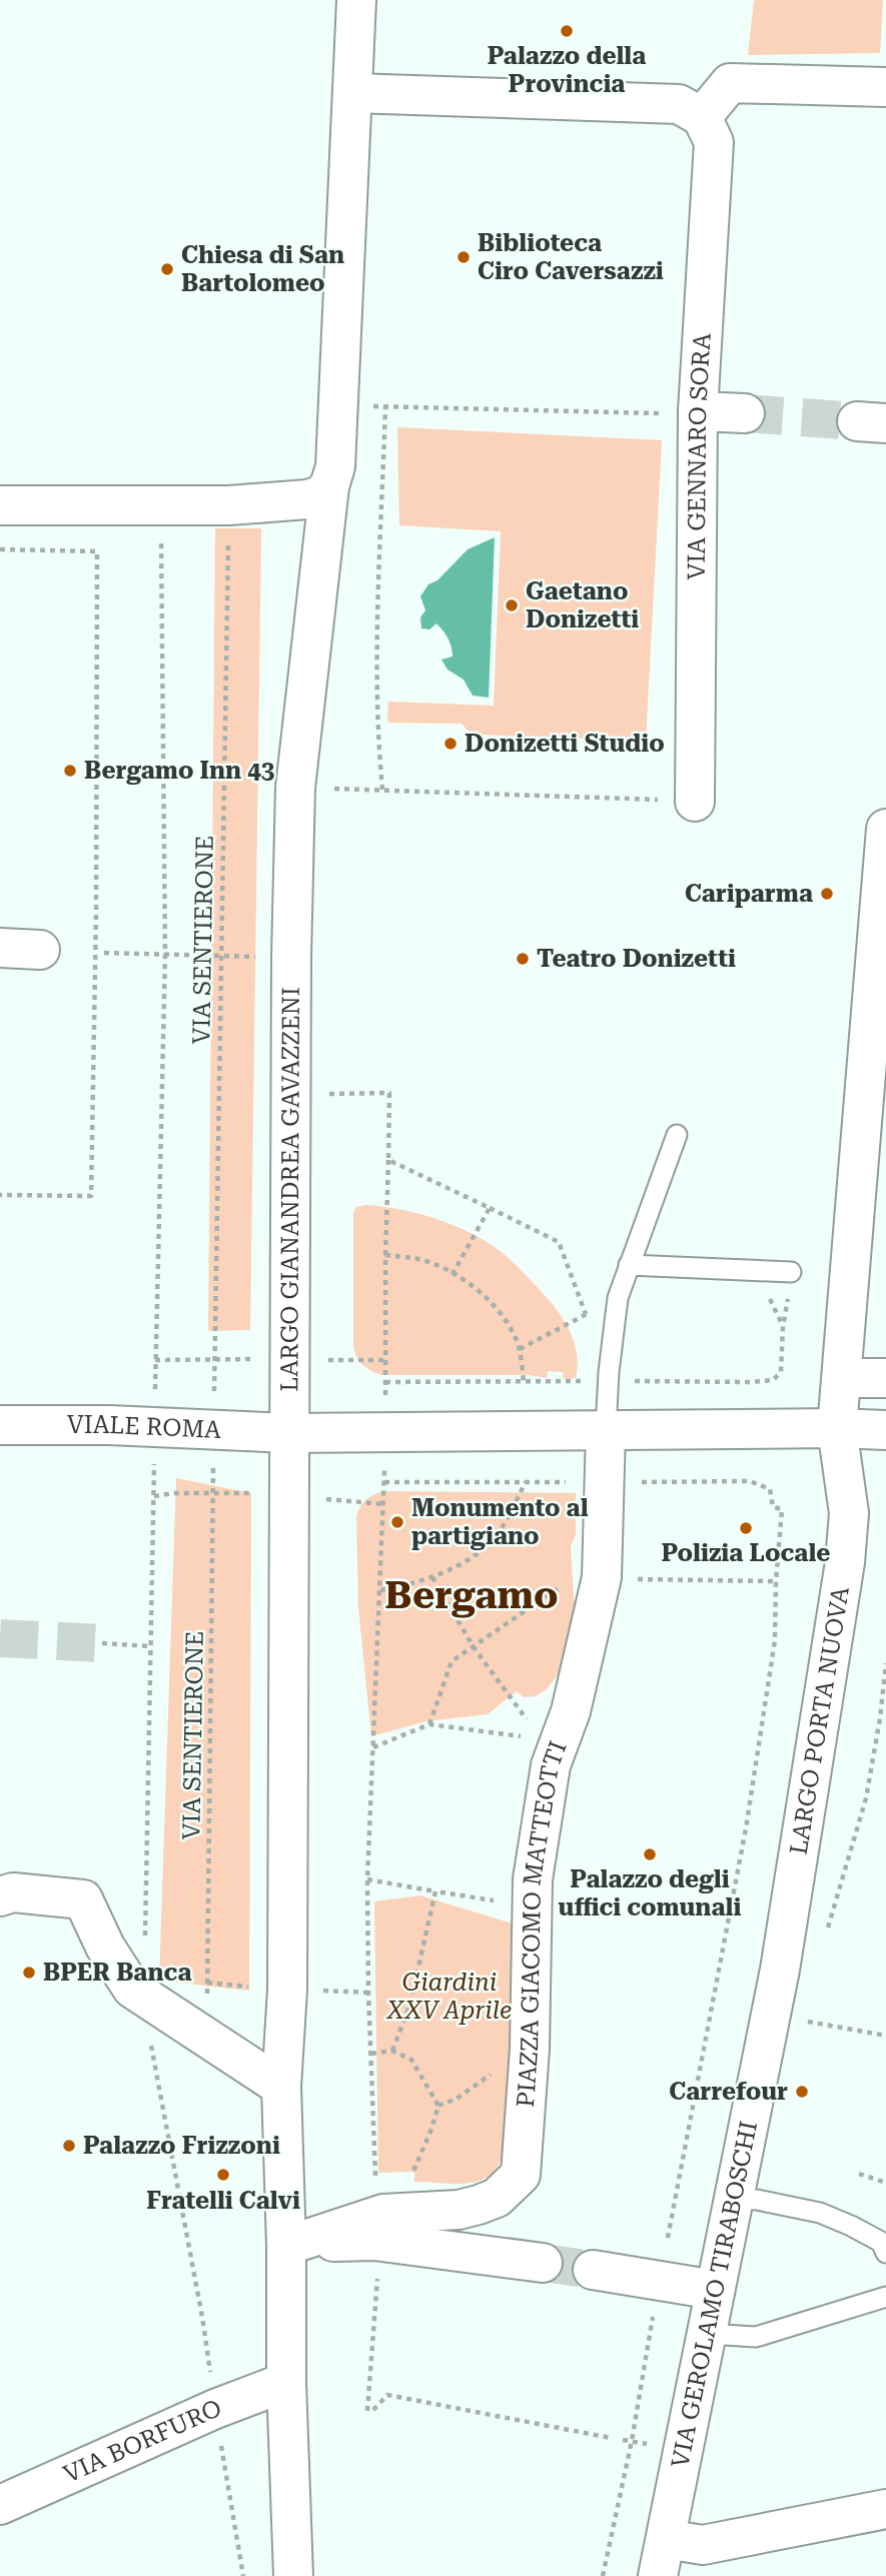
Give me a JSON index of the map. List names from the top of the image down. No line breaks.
{"streets":{"street":["VIA GENNARO SORA","LARGO GIANANDREA GAVAZZENI","VIALE ROMA","LARGO PORTA NUOVA","PIAZZA GIACOMO MATTEOTTI","VIA GEROLAMO TIRABOSCHI","VIA BORFURO"],"path":["VIA SENTIERONE"]},"crossings":[["LARGO GIANANDREA GAVAZZENI","VIALE ROMA"],["LARGO PORTA NUOVA","VIA GEROLAMO TIRABOSCHI"]],"districts":["Bergamo"],"parks":["Giardini XXV Aprile"],"places":["Palazzo della Provincia","Biblioteca Ciro Caversazzi","Chiesa di San Bartolomeo","Gaetano Donizetti","Donizetti Studio","Bergamo Inn 43","Cariparma","Teatro Donizetti","Monumento al partigiano","Polizia Locale","Palazzo degli uffici comunali","BPER Banca","Carrefour","Palazzo Frizzoni","Fratelli Calvi"]}
